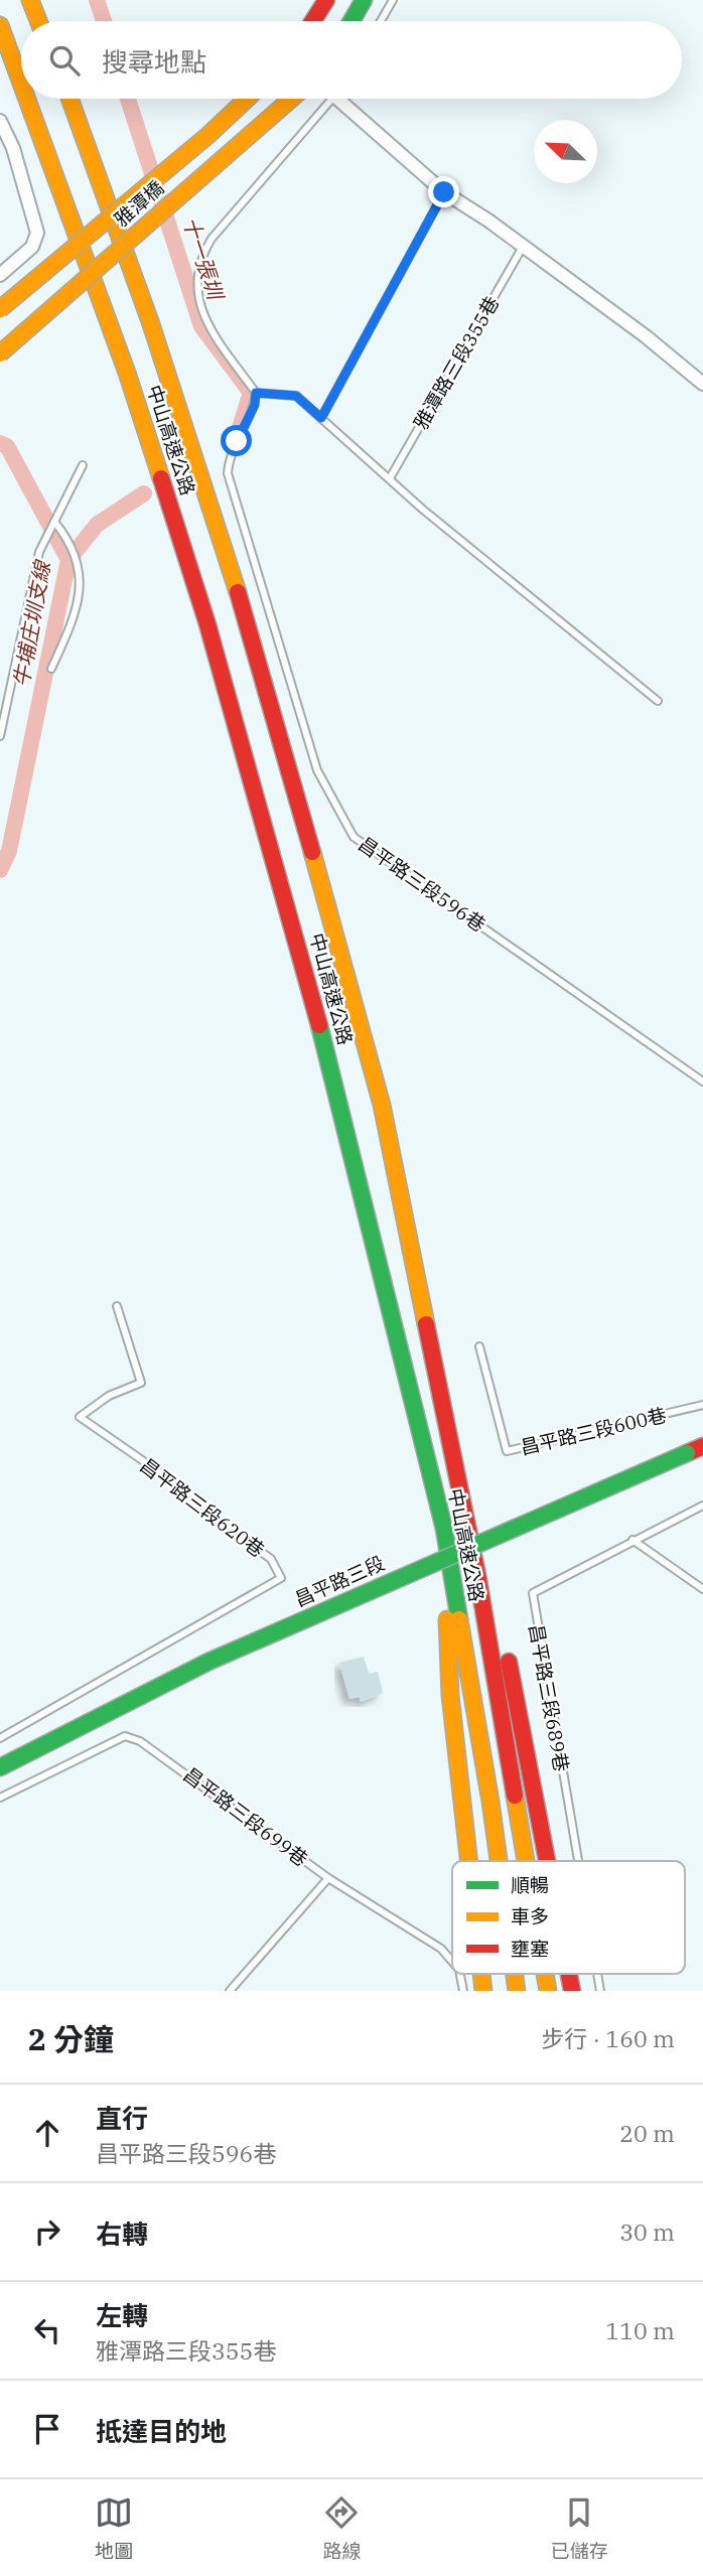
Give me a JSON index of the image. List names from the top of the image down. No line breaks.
{"streets":{"main road":["雅潭橋","中山高速公路","昌平路三段"],"lane":["雅潭路三段355巷","昌平路三段596巷","昌平路三段600巷","昌平路三段620巷","昌平路三段689巷","昌平路三段699巷"]},"water":["十一張圳","牛埔庄圳支線"],"legend":["順暢","車多","壅塞"],"north":"top left","page":{"search":"搜尋地點","heading":["2 分鐘","步行 · 160 m"],"list":[["直行","昌平路三段596巷","20 m"],["右轉","30 m"],["左轉","雅潭路三段355巷","110 m"],"抵達目的地"],"nav":["地圖","路線","已儲存"]}}
